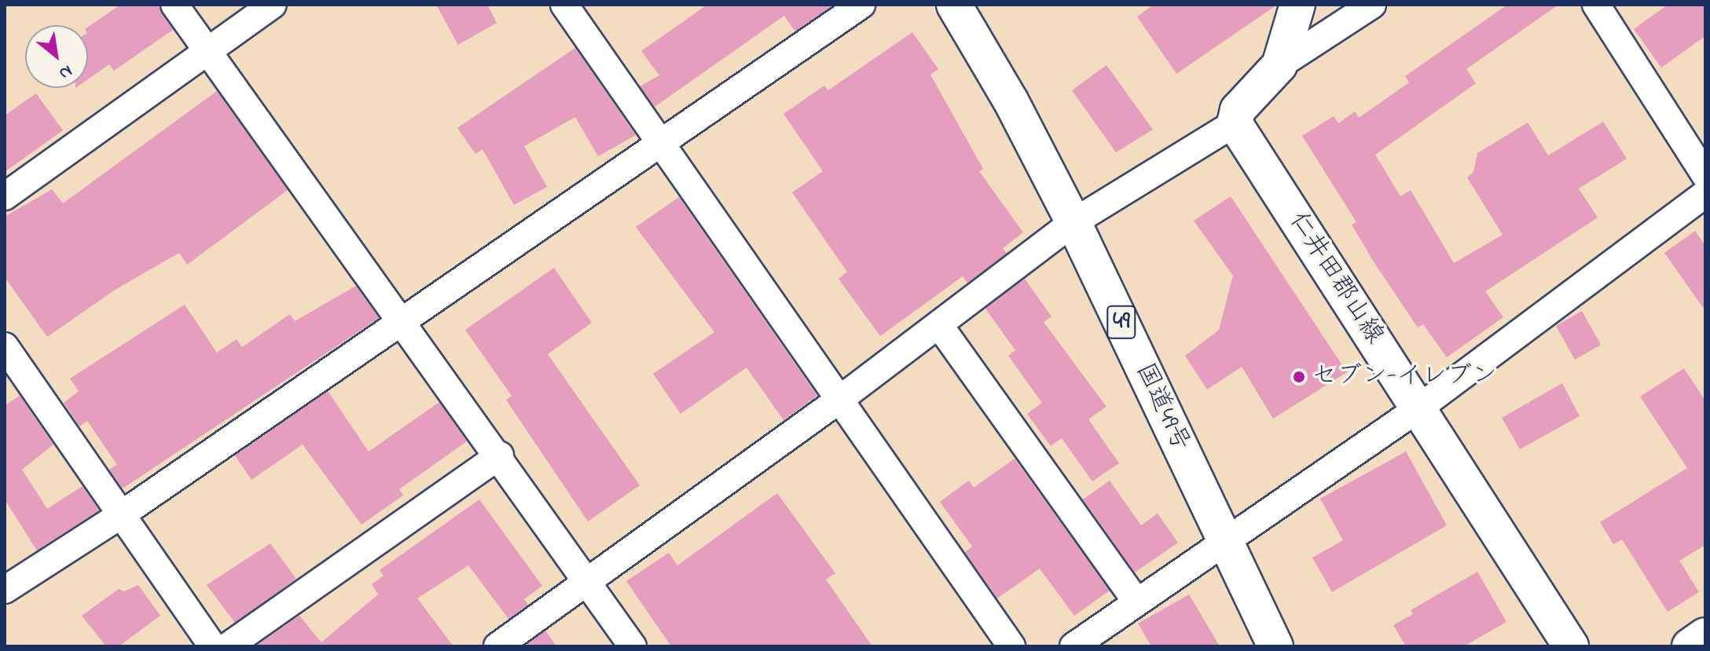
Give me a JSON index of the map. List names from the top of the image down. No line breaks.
{"streets":{"main road":["仁井田郡山線","49","国道49号"]},"places":["セブン-イレブン"],"north":"bottom right"}
